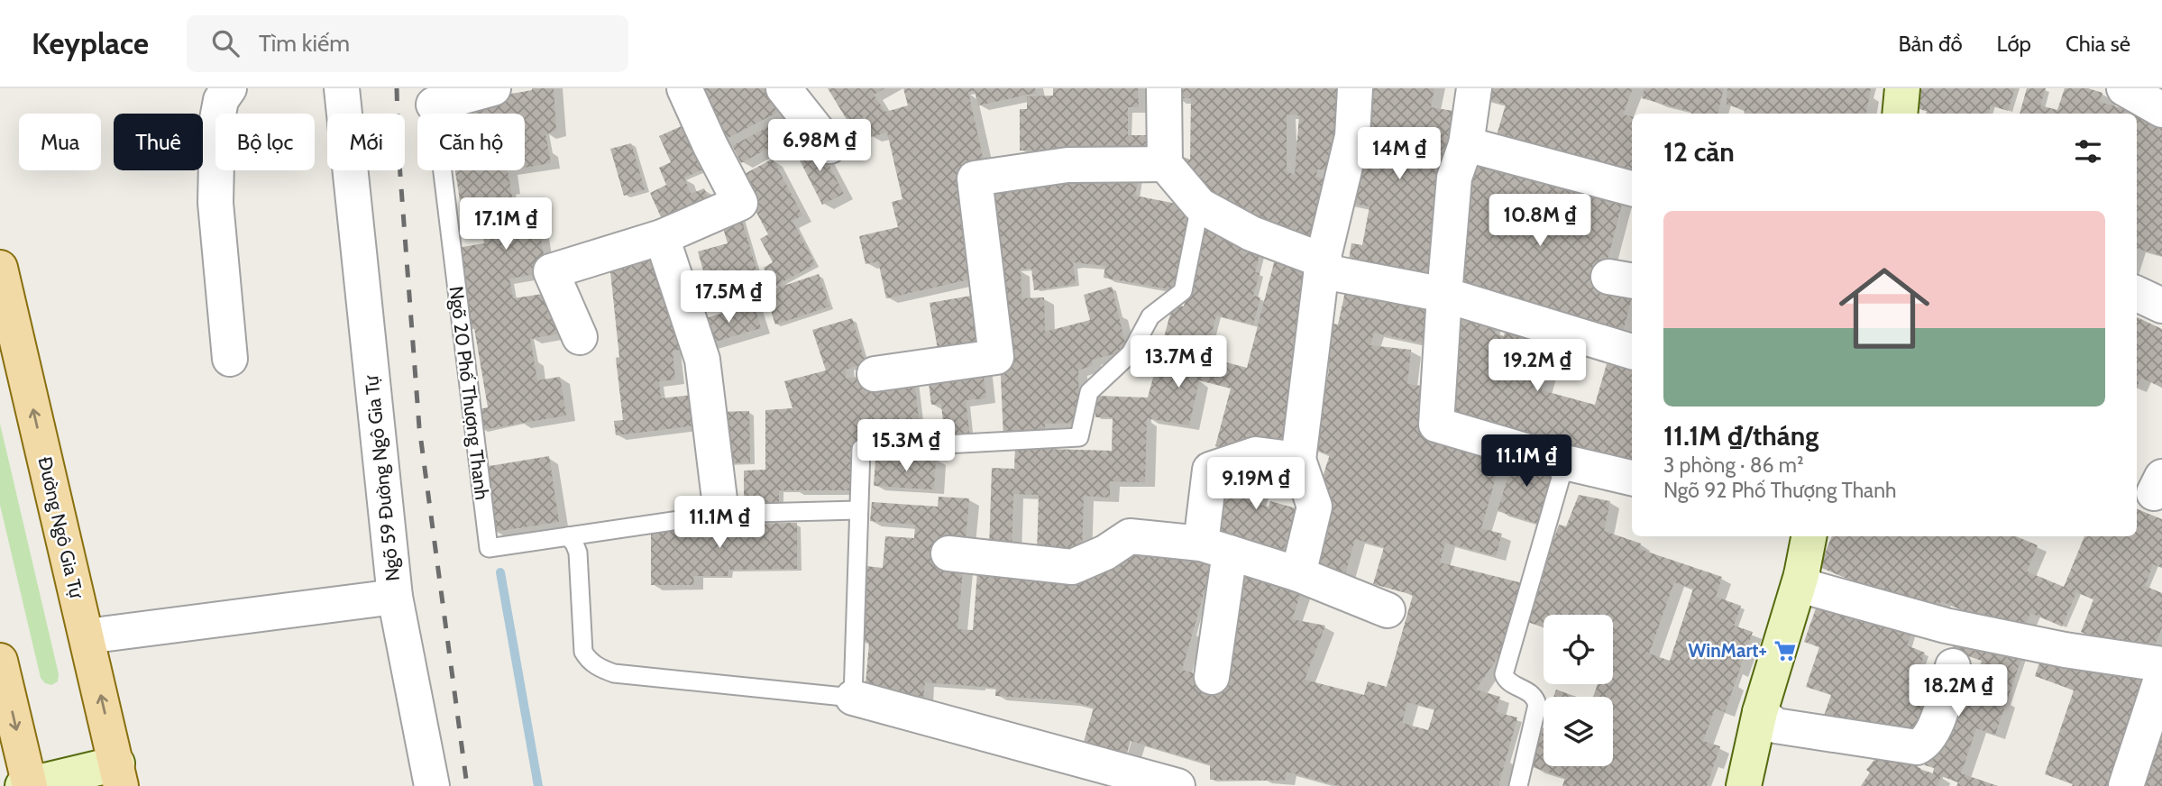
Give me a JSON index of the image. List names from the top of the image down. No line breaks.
{"streets":{"main road":["Đường Ngô Gia Tự"],"street":["Ngõ 59 Đường Ngô Gia Tự"],"lane":["Ngõ 20 Phố Thượng Thanh"]},"crossings":[["Ngõ 59 Đường Ngô Gia Tự","Đường Ngô Gia Tự"]],"one_way":["Đường Ngô Gia Tự"],"places":{"supermarket":["WinMart+"]},"page":{"header":"Keyplace","search":"Tìm kiếm","nav":["Bản đồ","Lớp","Chia sẻ"],"chip":["Mua","Thuê","Bộ lọc","Mới","Căn hộ"],"heading":"12 căn","price":["6.98M ₫","14M ₫","10.8M ₫","17.1M ₫","17.5M ₫","13.7M ₫","19.2M ₫","15.3M ₫","11.1M ₫","9.19M ₫","11.1M ₫","18.2M ₫"],"list":[{"name":"11.1M ₫/tháng","note":"3 phòng · 86 m² · Ngõ 92 Phố Thượng Thanh"}]}}
